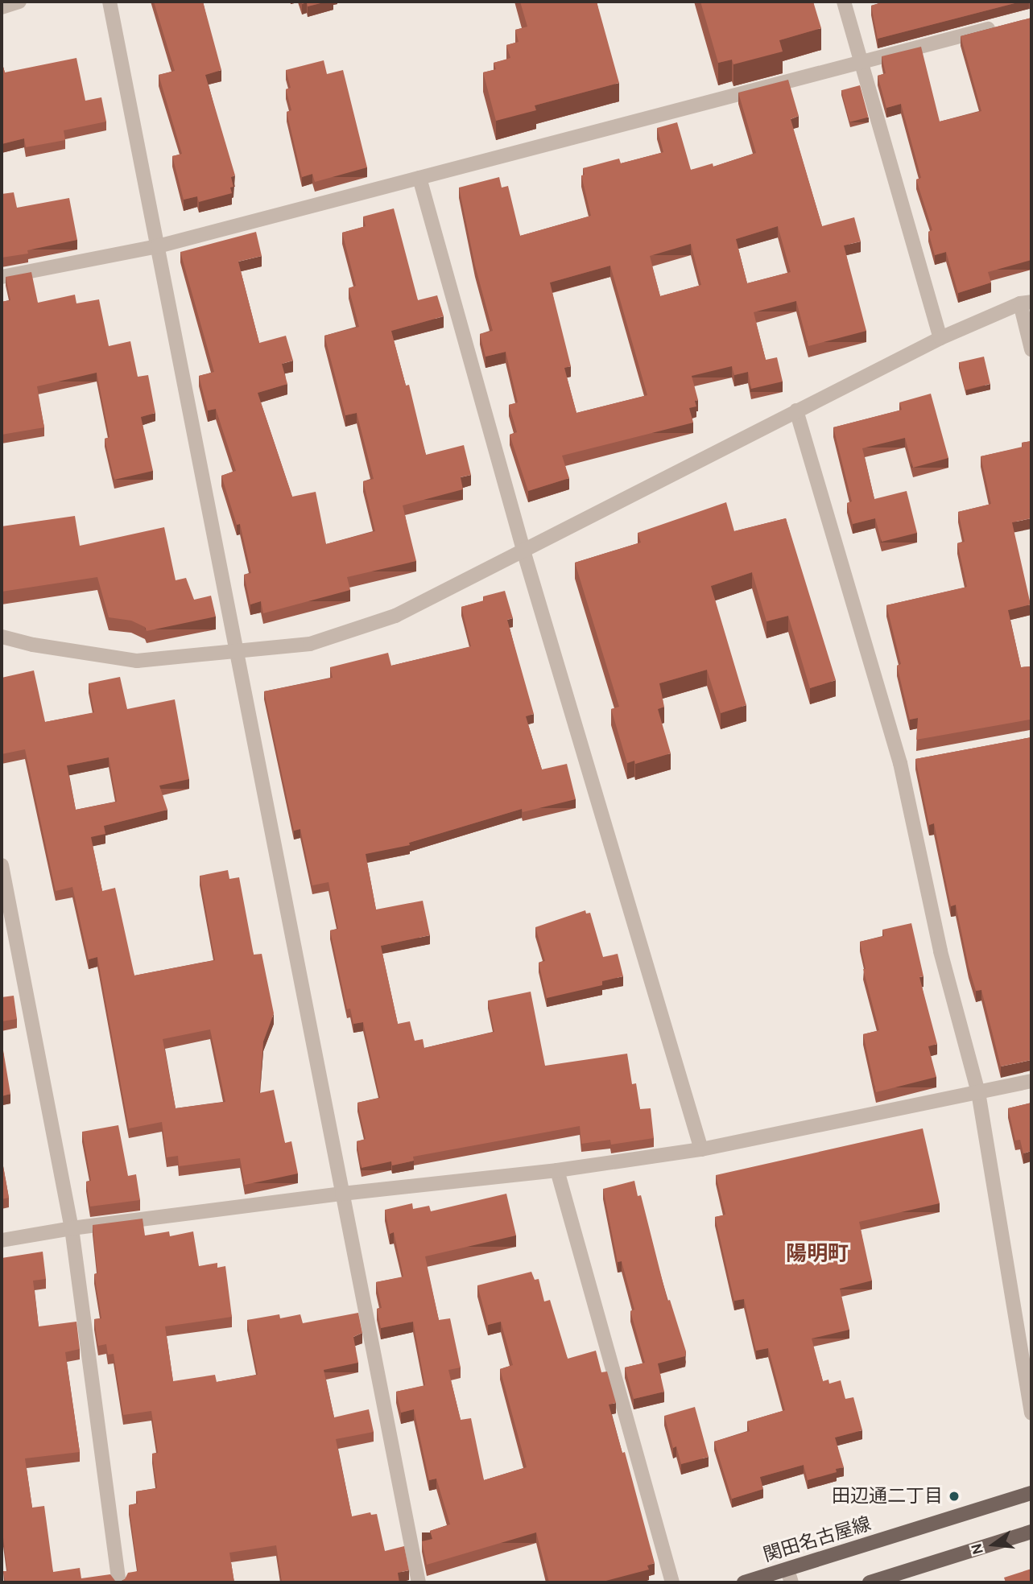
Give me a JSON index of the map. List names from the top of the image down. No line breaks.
{"streets":{"main road":["関田名古屋線"]},"districts":["陽明町"],"places":["田辺通二丁目"],"north":"left"}
